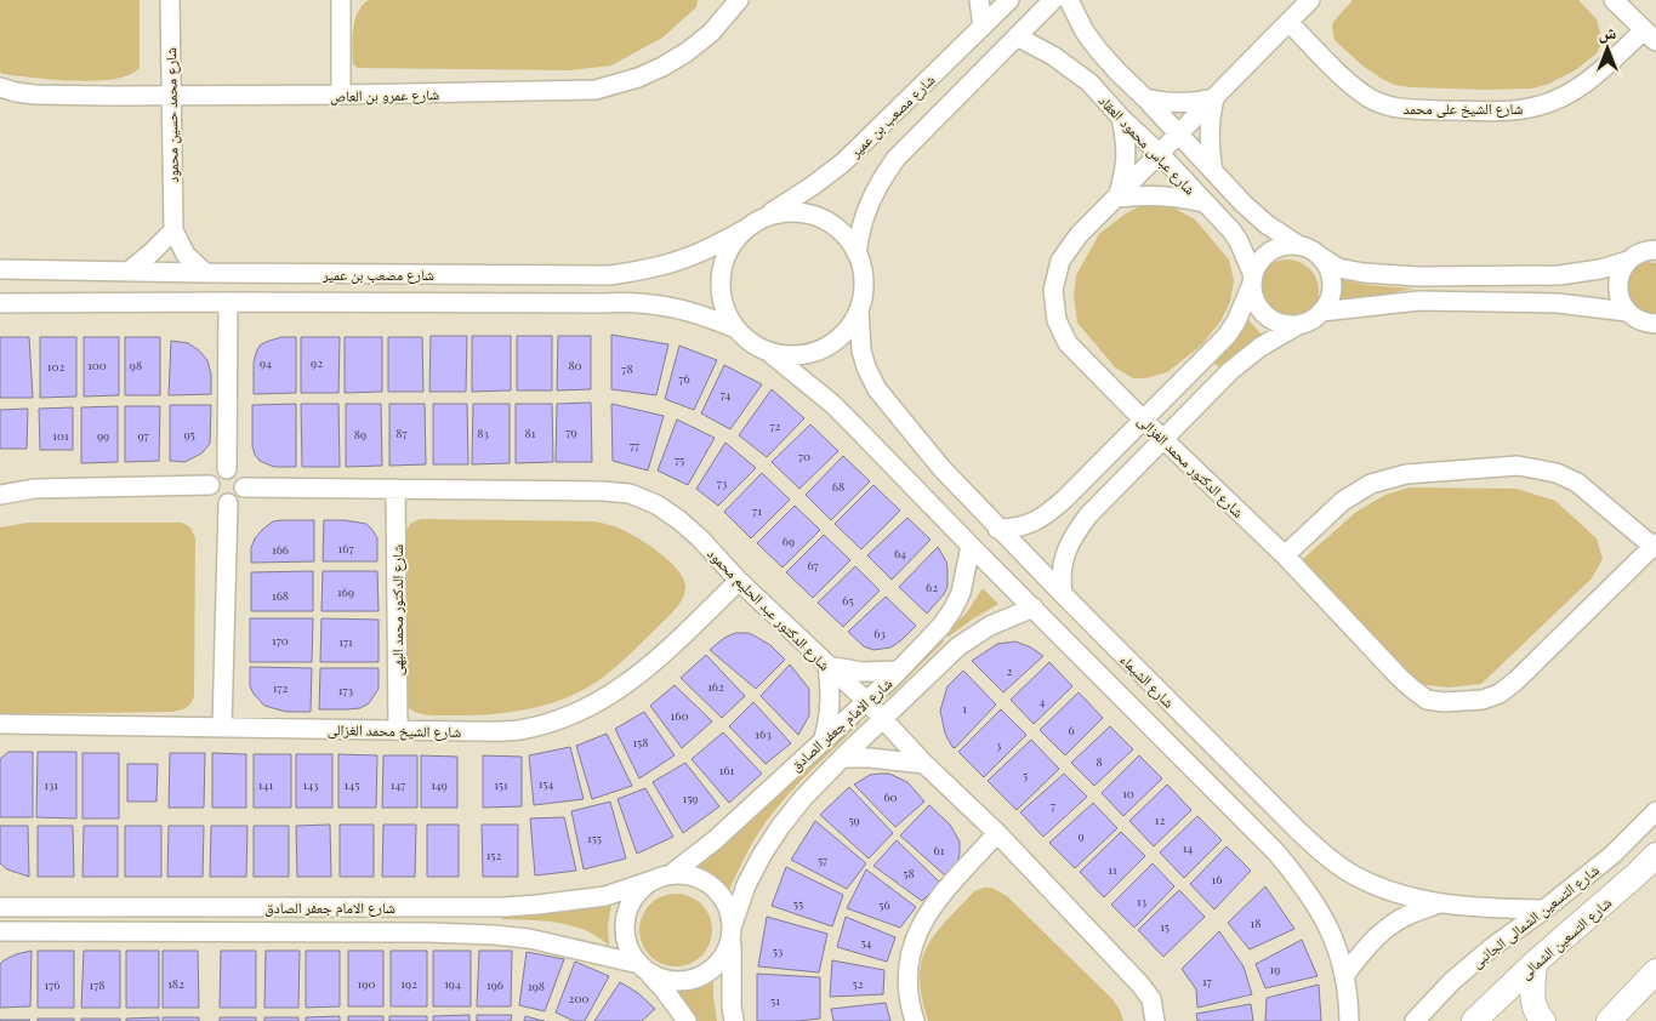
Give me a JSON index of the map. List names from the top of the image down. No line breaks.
{"streets":{"main road":["شارع التسعين الشمالى"],"street":["شارع عمرو بن العاص","شارع الشيخ على محمد","شارع محمد حسين محمود","شارع مصعب بن عمير","شارع عباس محمود العقاد","شارع الدكتور محمد الغزالى","شارع الدكتور عبد الحليم محمود","شارع الدكتور محمد البهى","شارع الشيماء","شارع الامام جعفر الصادق","شارع الشيخ محمد الغزالى","شارع التسعين الشمالى الجانبى"]},"crossings":[["شارع عمرو بن العاص","شارع محمد حسين محمود"],["شارع الشيخ على محمد","شارع الدكتور محمد الغزالى"],["شارع محمد حسين محمود","شارع مصعب بن عمير"],["شارع مصعب بن عمير","شارع الشيماء"],["شارع عباس محمود العقاد","شارع الدكتور محمد الغزالى"],["شارع الدكتور عبد الحليم محمود","شارع الدكتور محمد البهى"],["شارع الدكتور عبد الحليم محمود","شارع الامام جعفر الصادق"],["شارع الدكتور عبد الحليم محمود","شارع الشيخ محمد الغزالى"],["شارع الدكتور محمد البهى","شارع الشيخ محمد الغزالى"],["شارع الشيماء","شارع الامام جعفر الصادق"],["شارع الشيماء","شارع التسعين الشمالى الجانبى"]],"house_numbers":["94","92","100","98","80","102","78","76","74","72","79","87","83","81","95","89","101","99","97","77","70","75","73","68","71","69","167","166","64","67","62","169","168","65","63","170","171","2","162","172","173","4","1","160","6","163","158","3","8","161","5","154","131","141","143","145","147","149","151","10","60","159","7","59","12","9","155","14","61","152","57","11","58","16","13","55","56","18","15","54","53","19","17","182","190","192","194","52","176","178","196","198","200","51"],"north":"top"}
